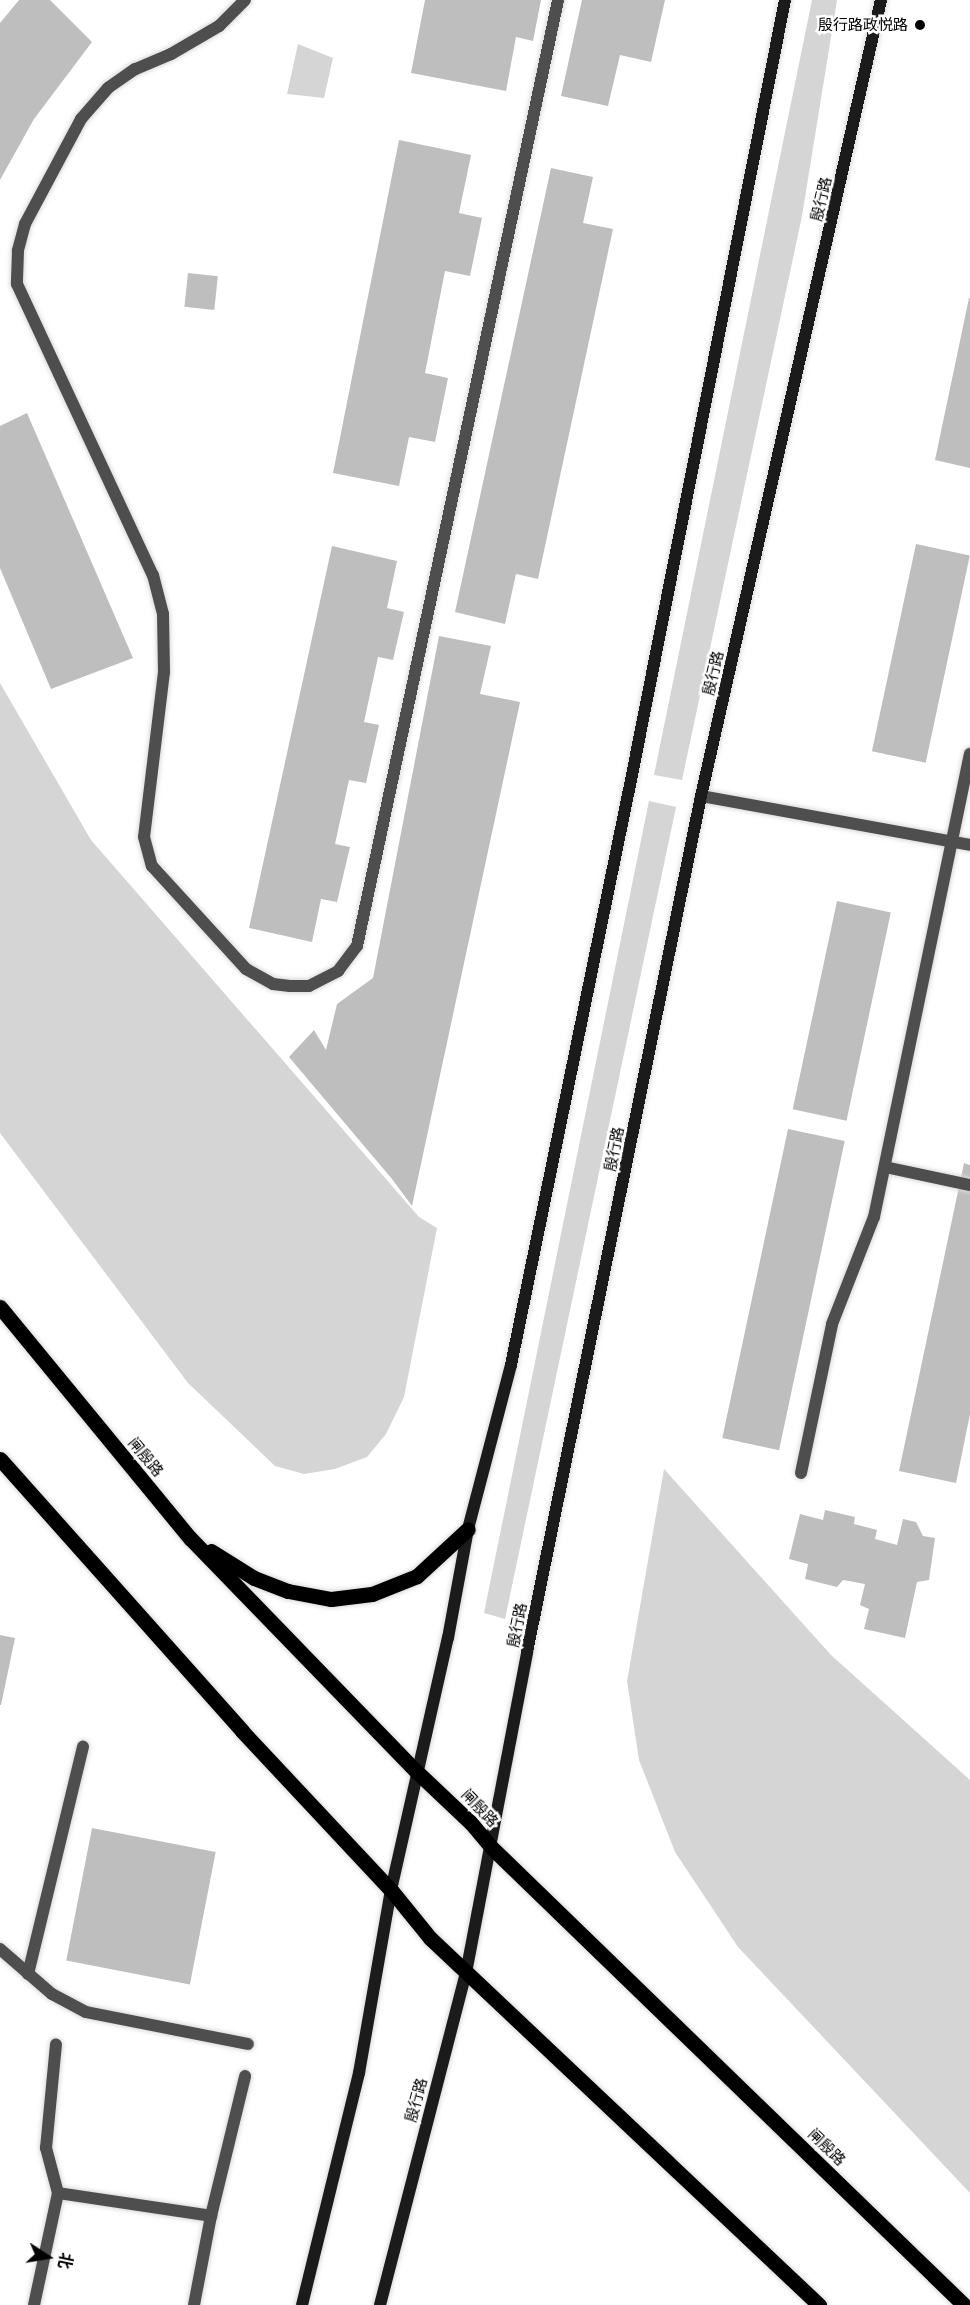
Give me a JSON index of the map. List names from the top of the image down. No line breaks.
{"streets":{"main road":["殷行路","闸殷路"]},"crossings":[["殷行路","闸殷路"]],"places":["殷行路政悦路"],"north":"right"}
